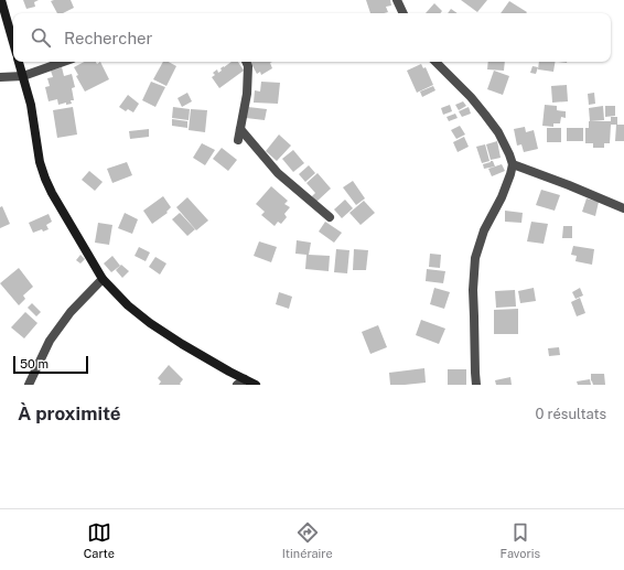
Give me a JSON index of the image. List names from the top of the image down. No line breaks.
{"scale_bar":"50 m","page":{"search":"Rechercher","scale":"50 m","heading":["À proximité","0 résultats"],"nav":["Carte","Itinéraire","Favoris"]}}
